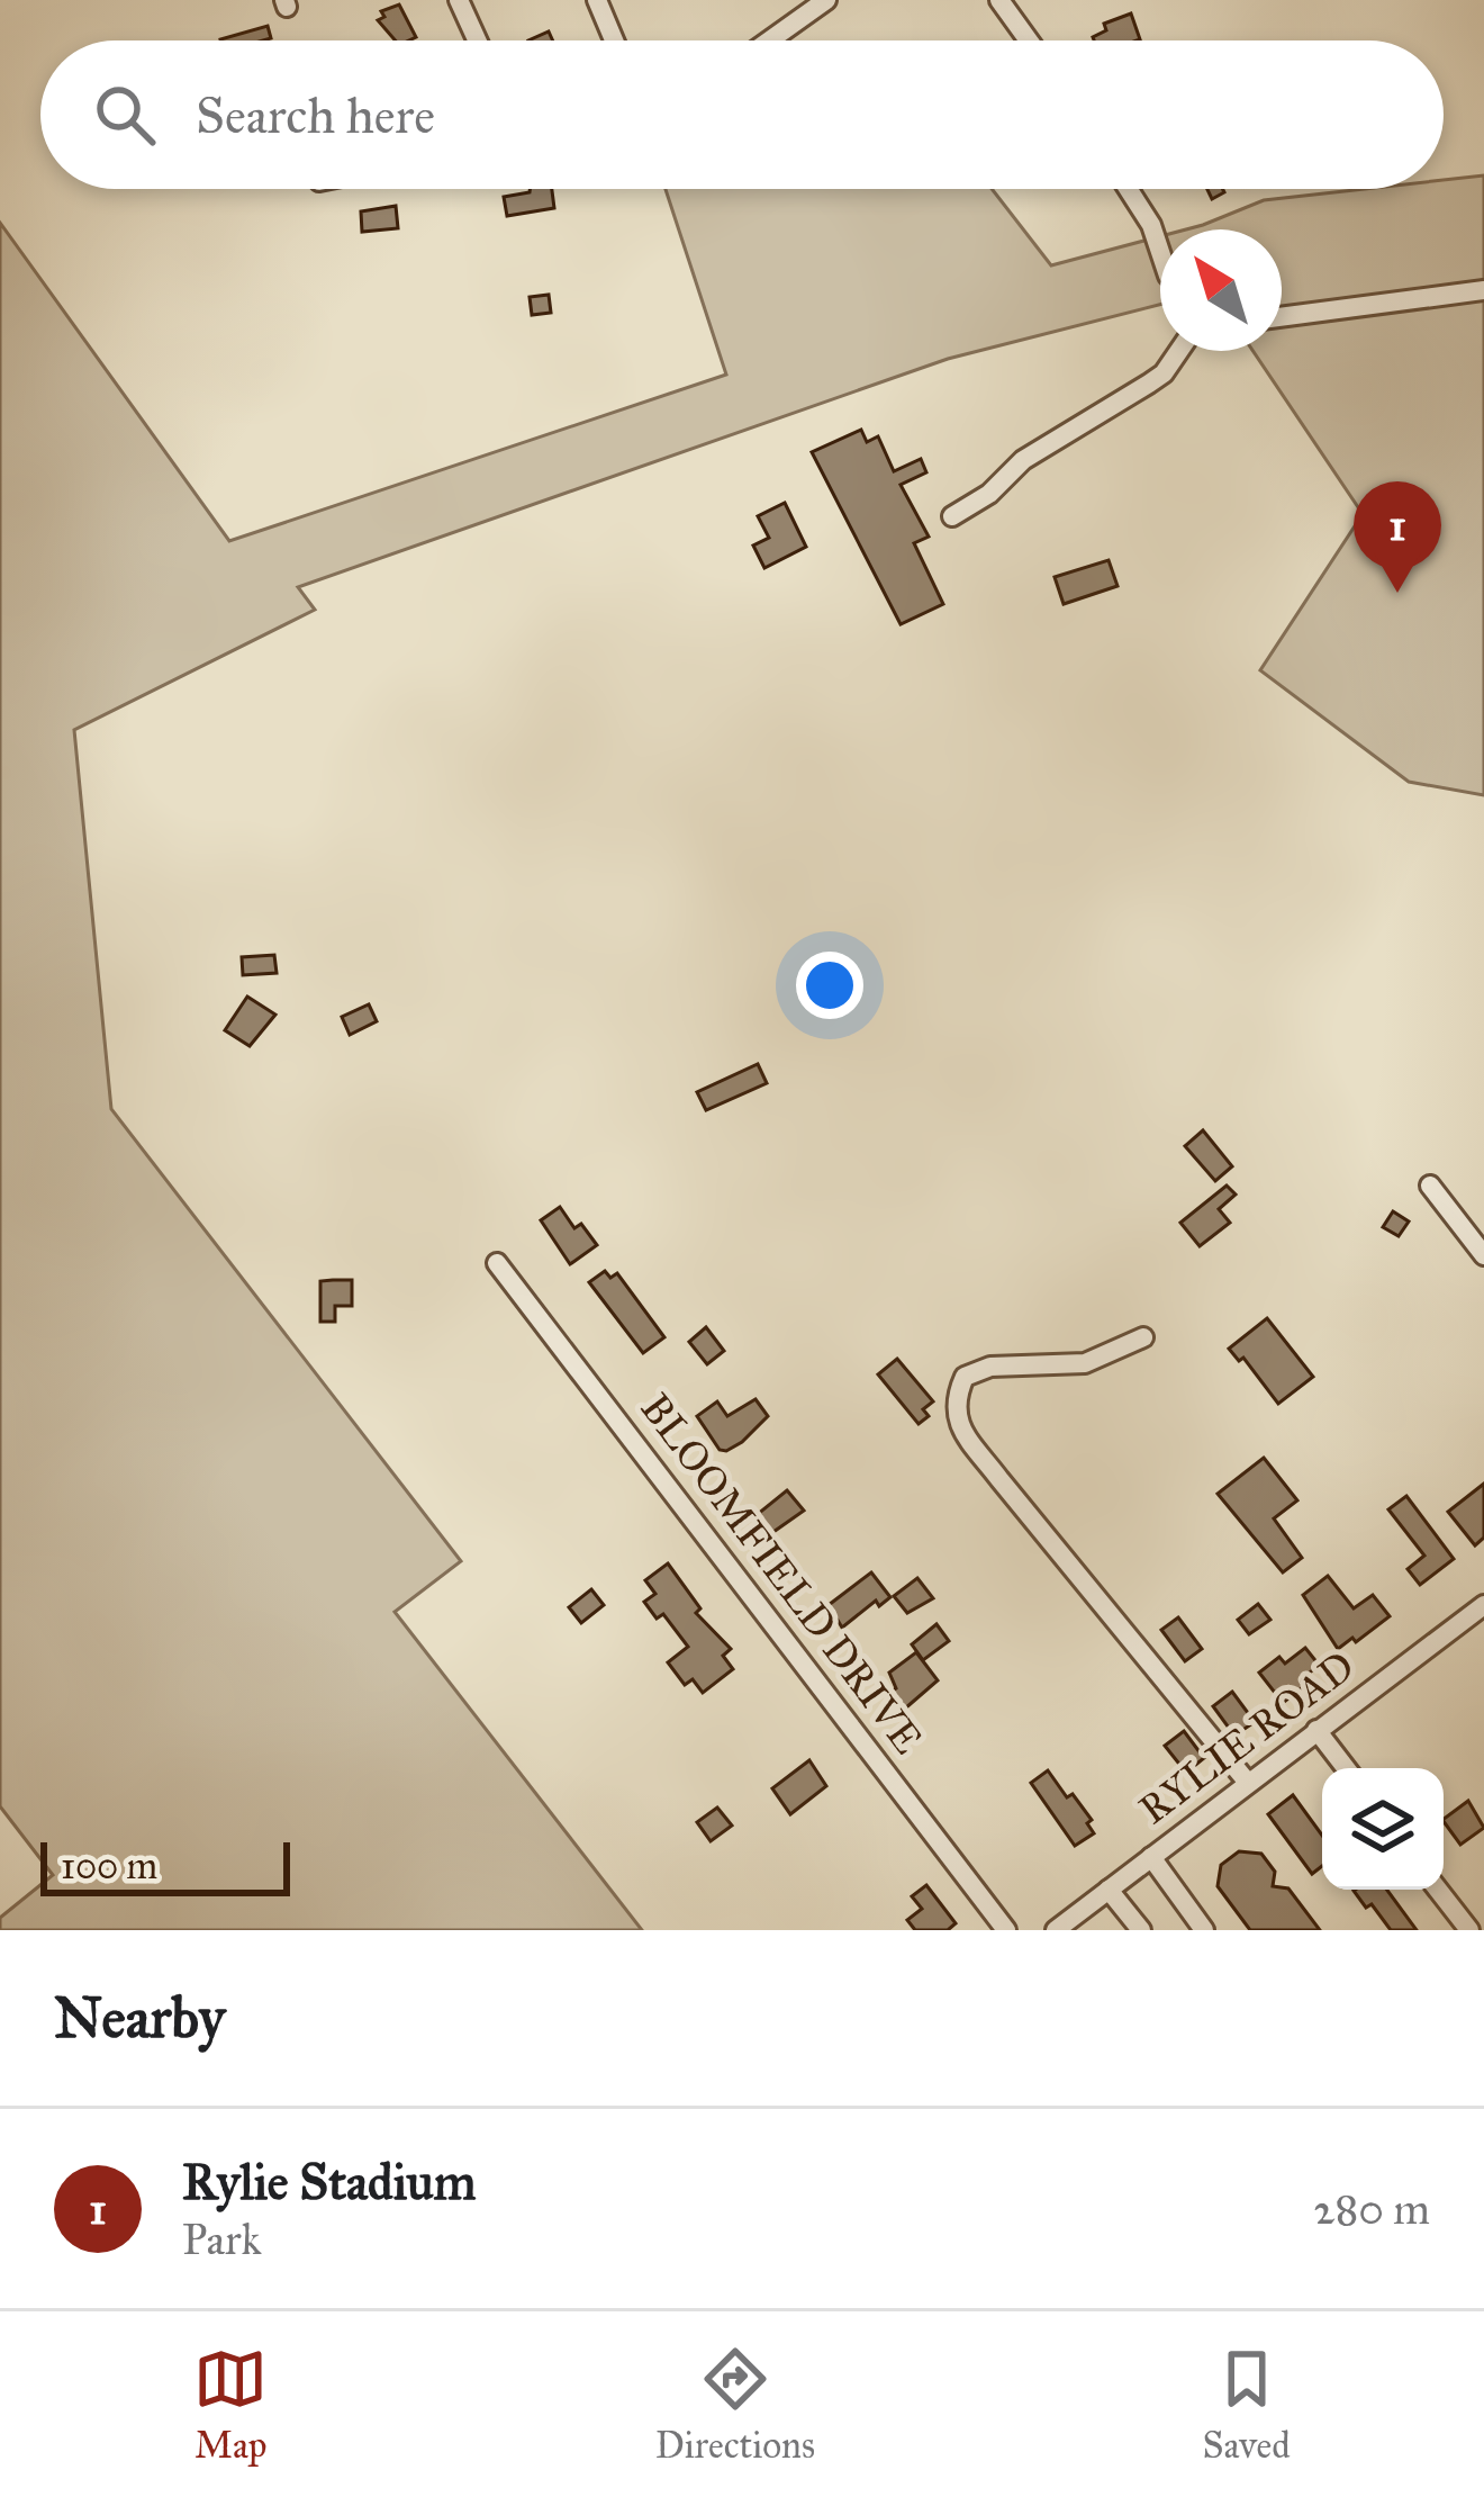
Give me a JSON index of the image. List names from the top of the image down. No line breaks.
{"streets":{"street":["BLOOMFIELD DRIVE","RYLIE ROAD"]},"scale_bar":"100 m","north":"top left","page":{"search":"Search here","pins":"1","scale":"100 m","heading":"Nearby","list":[{"mark":"1","name":"Rylie Stadium","note":"Park","value":"280 m"}],"nav":["Map","Directions","Saved"]}}
